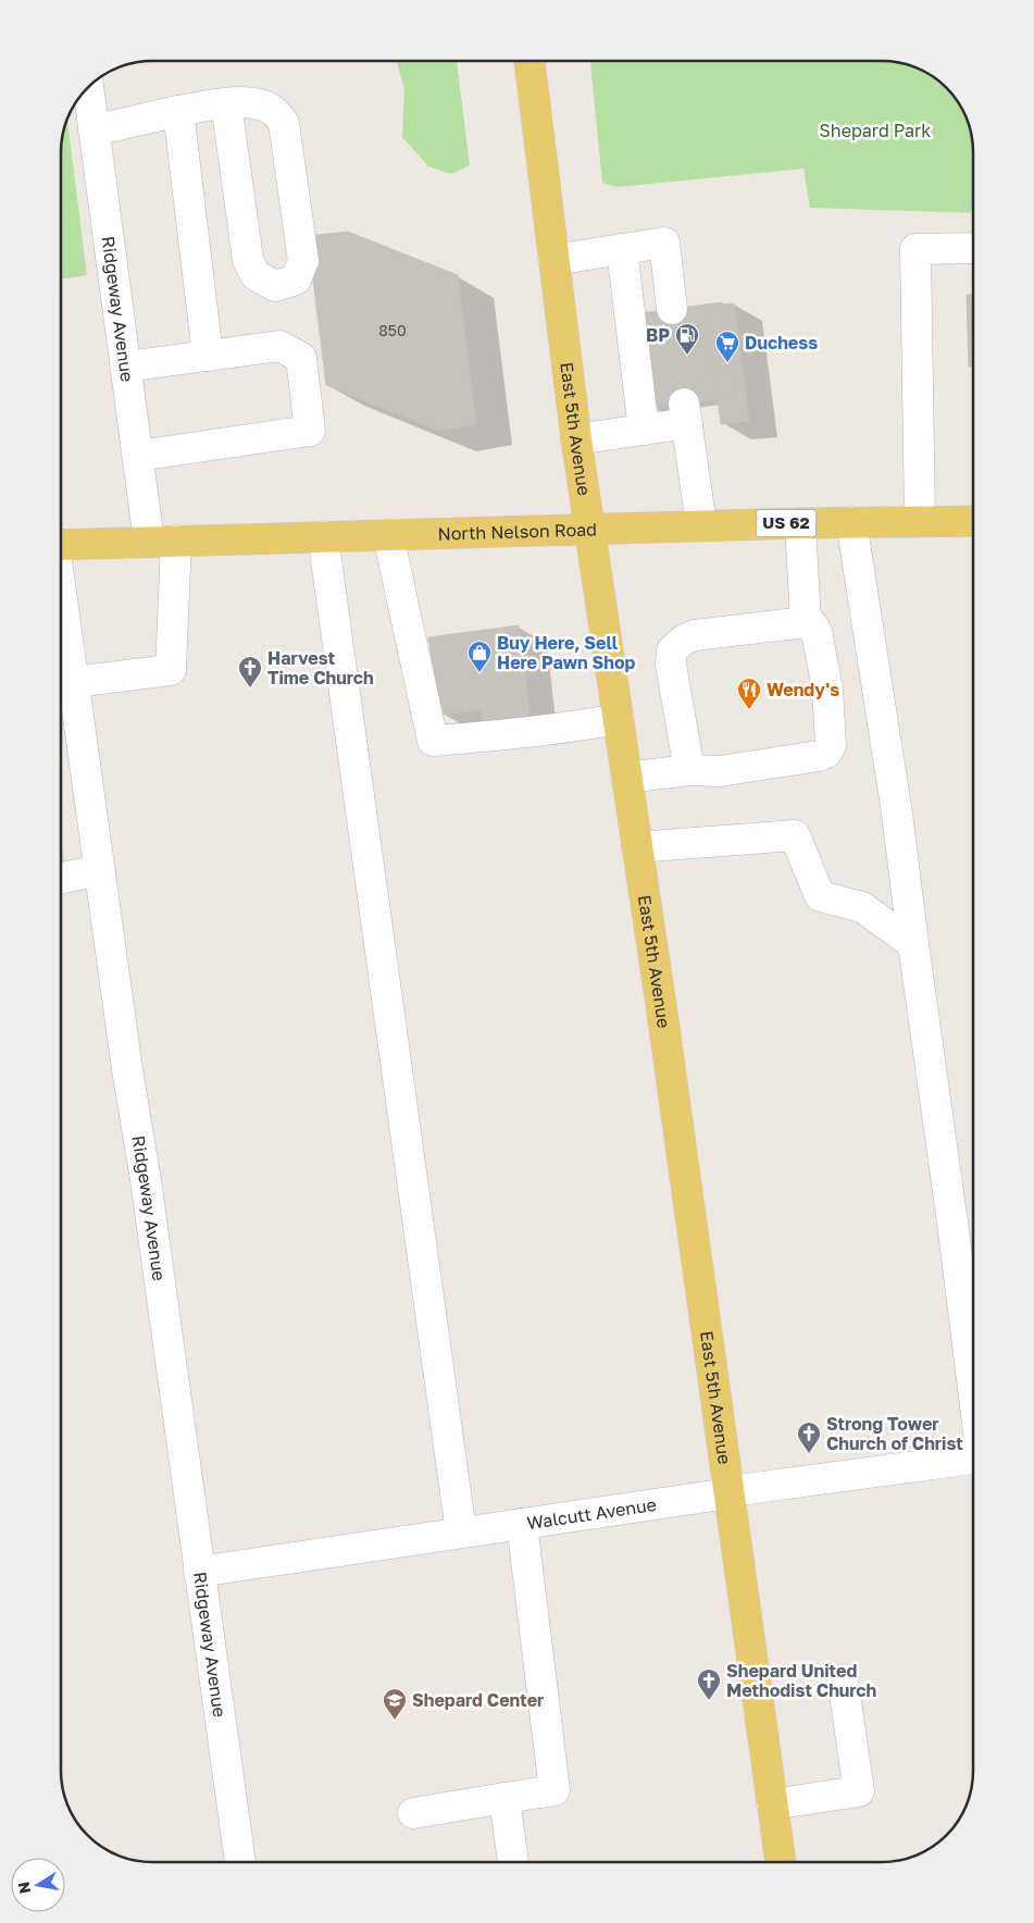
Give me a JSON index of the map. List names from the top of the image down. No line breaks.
{"streets":{"main road":["East 5th Avenue","US 62","North Nelson Road"],"street":["Ridgeway Avenue","Walcutt Avenue"]},"crossings":[["Ridgeway Avenue","North Nelson Road"],["Ridgeway Avenue","Walcutt Avenue"],["East 5th Avenue","North Nelson Road"],["East 5th Avenue","Walcutt Avenue"]],"parks":["Shepard Park"],"places":{"fuel station":["BP"],"supermarket":["Duchess"],"shop":["Buy Here, Sell Here Pawn Shop"],"church":["Harvest Time Church","Strong Tower Church of Christ","Shepard United Methodist Church"],"restaurant":["Wendy's"],"school or university":["Shepard Center"]},"house_numbers":["850"],"north":"left"}
